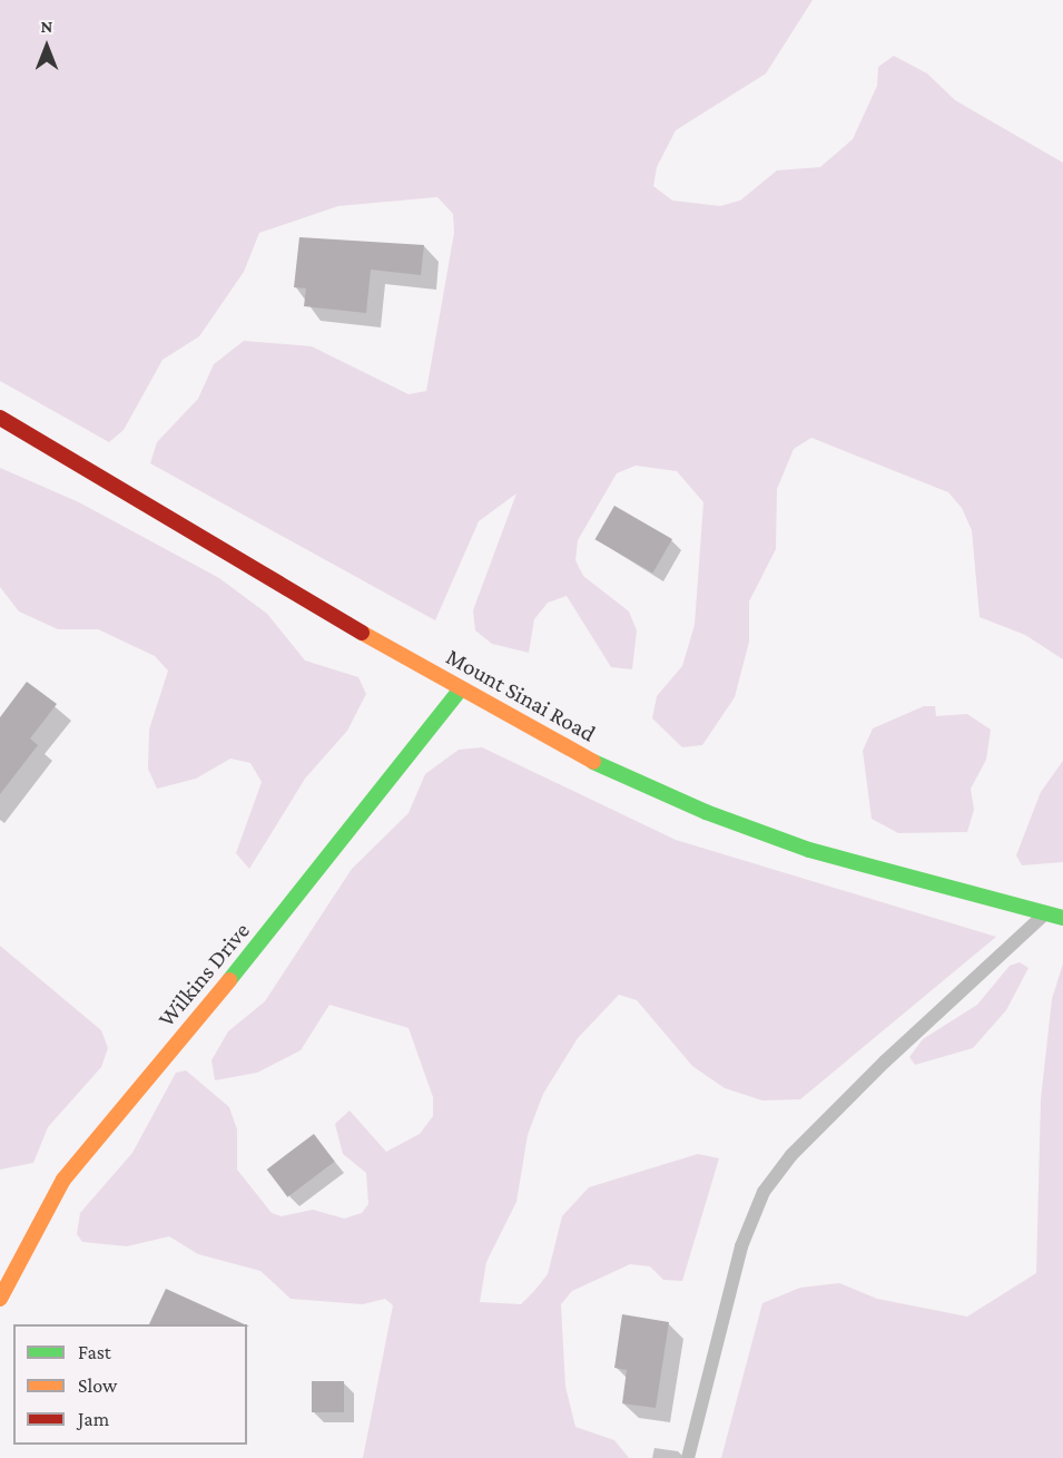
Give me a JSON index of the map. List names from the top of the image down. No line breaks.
{"streets":{"street":["Mount Sinai Road","Wilkins Drive"]},"crossings":[["Mount Sinai Road","Wilkins Drive"]],"legend":["Fast","Slow","Jam"],"north":"top"}
